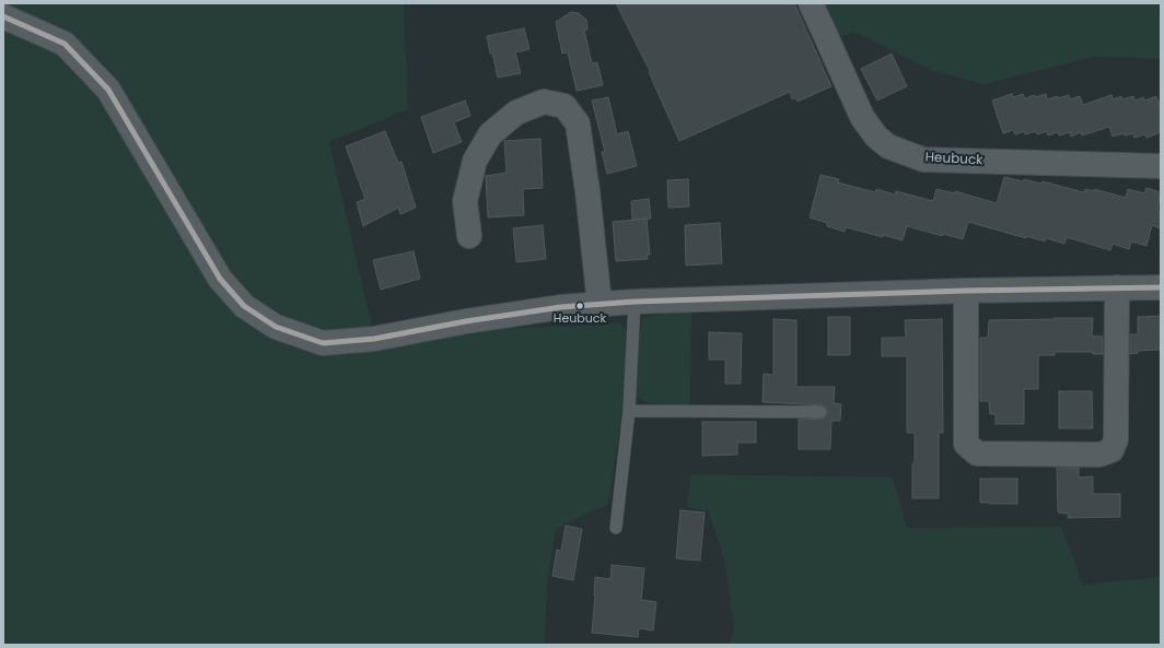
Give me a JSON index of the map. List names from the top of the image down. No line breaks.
{"streets":{"street":["Heubuck"]},"places":["Heubuck"]}
